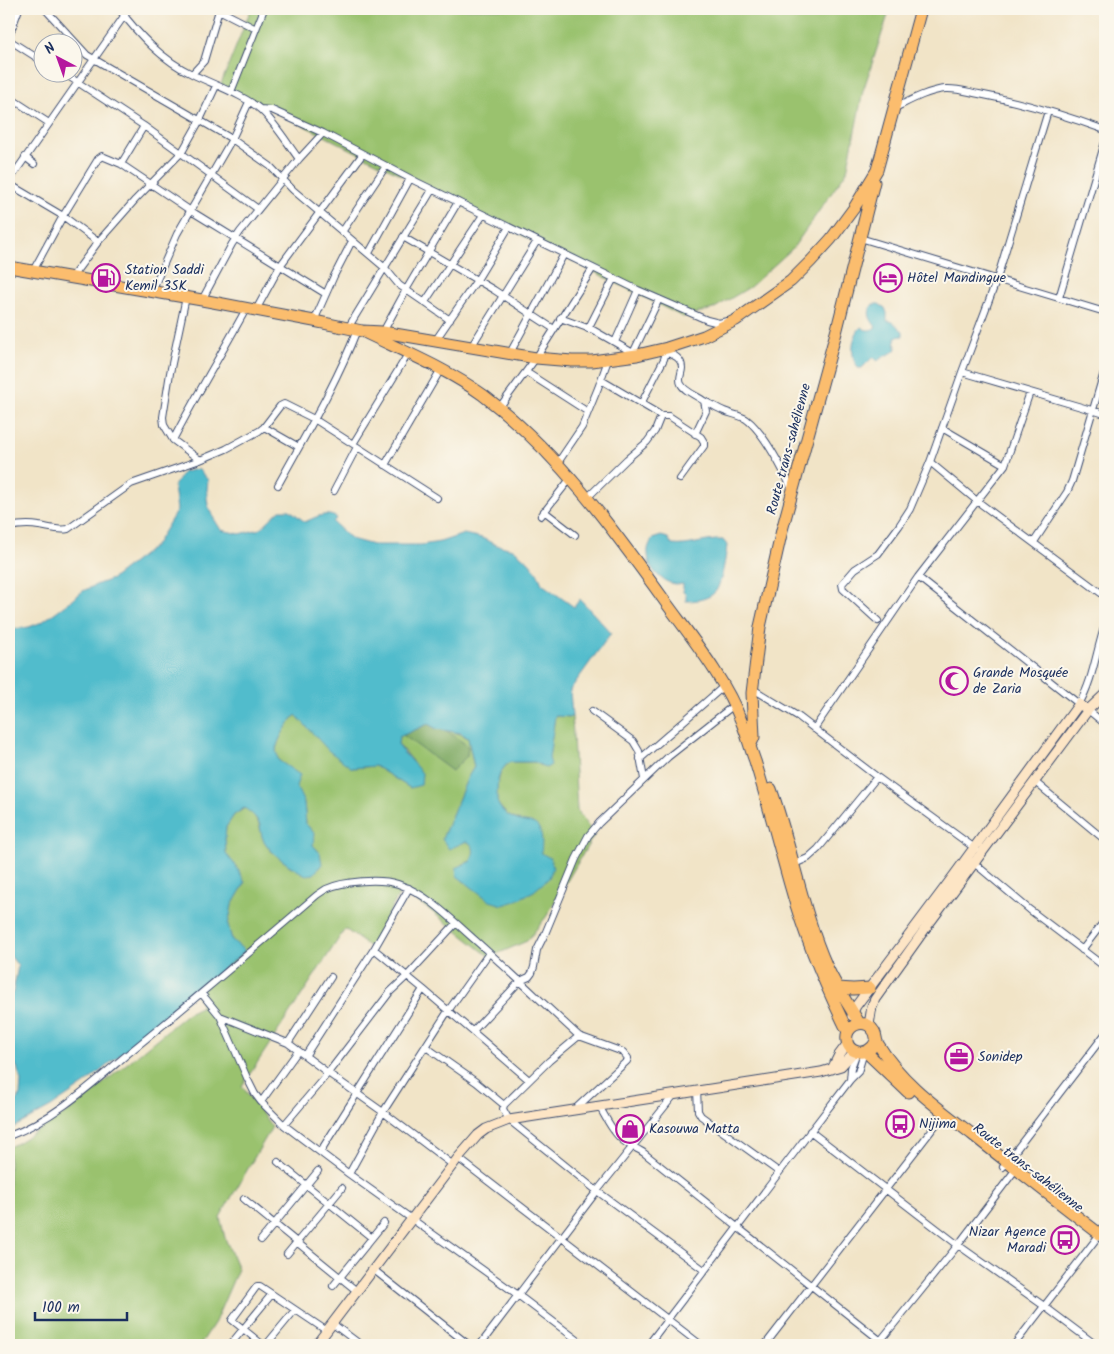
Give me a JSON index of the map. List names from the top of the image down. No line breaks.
{"streets":{"highway":["Route trans-sahélienne"]},"places":{"fuel station":["Station Saddi Kemil 3SK"],"hotel":["Hôtel Mandingue"],"mosque":["Grande Mosquée de Zaria"],"office":["Sonidep"],"bus stop":["Nijima","Nizar Agence Maradi"],"shop":["Kasouwa Matta"]},"scale_bar":"100 m","north":"top left"}
